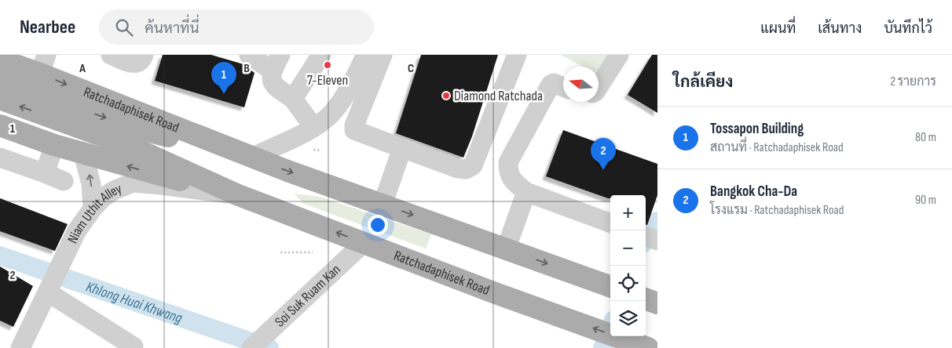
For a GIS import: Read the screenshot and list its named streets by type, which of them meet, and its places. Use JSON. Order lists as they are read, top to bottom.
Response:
{
  "streets": {
    "main road": ["Ratchadaphisek Road"],
    "street": ["Niam Uthit Alley", "Soi Suk Ruam Kan"]
  },
  "crossings": [
    ["Ratchadaphisek Road", "Niam Uthit Alley"],
    ["Ratchadaphisek Road", "Soi Suk Ruam Kan"]
  ],
  "water": ["Khlong Huai Khwang"],
  "places": ["7-Eleven", "Diamond Ratchada"],
  "north": "left",
  "page": {
    "header": "Nearbee",
    "search": "ค้นหาที่นี่",
    "nav": ["แผนที่", "เส้นทาง", "บันทึกไว้"],
    "heading": ["ใกล้เคียง", "2 รายการ"],
    "pins": ["1", "2"],
    "list": [
      {
        "mark": "1",
        "name": "Tossapon Building",
        "note": "สถานที่ · Ratchadaphisek Road",
        "value": "80 m"
      },
      {
        "mark": "2",
        "name": "Bangkok Cha-Da",
        "note": "โรงแรม · Ratchadaphisek Road",
        "value": "90 m"
      }
    ],
    "map_buttons": ["+", "−"]
  },
  "grid": {
    "columns": ["A", "B", "C"],
    "rows": ["1", "2"]
  }
}
